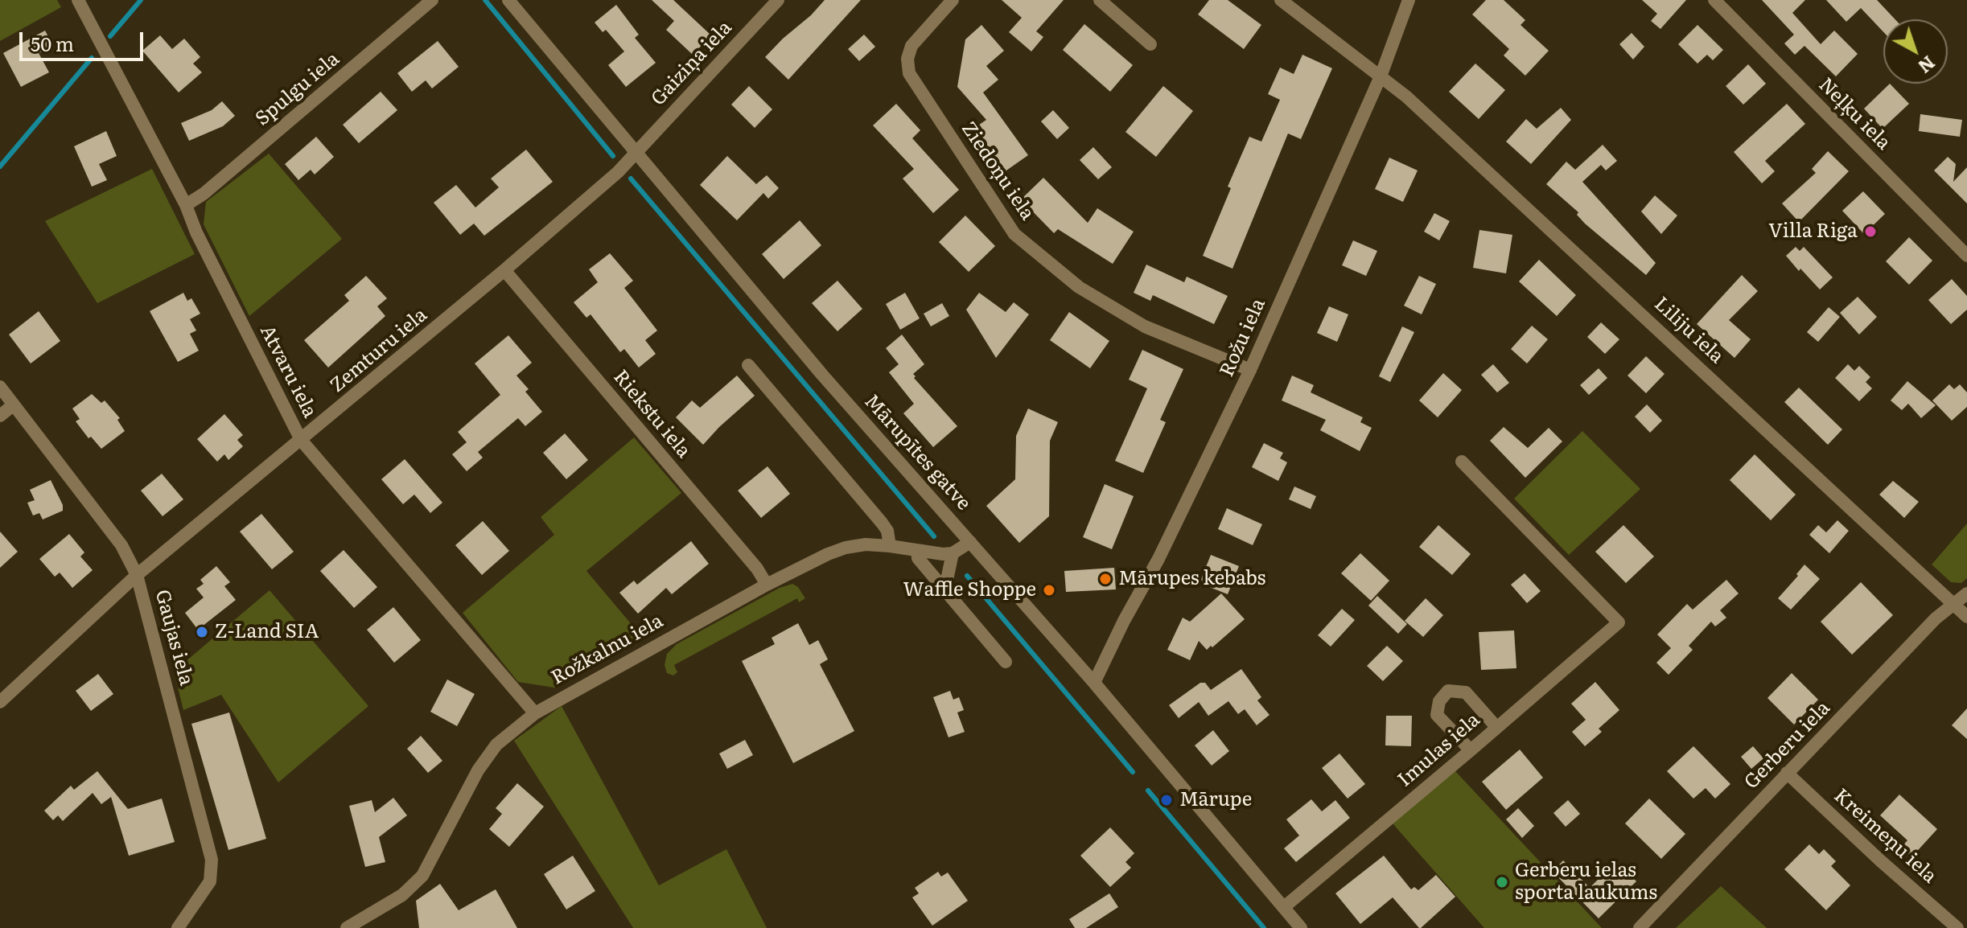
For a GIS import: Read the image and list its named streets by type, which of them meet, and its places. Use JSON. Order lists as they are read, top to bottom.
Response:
{
  "streets": {
    "street": [
      "Gaiziņa iela",
      "Spulgu iela",
      "Neļķu iela",
      "Ziedoņu iela",
      "Liliju iela",
      "Rožu iela",
      "Zemturu iela",
      "Atvaru iela",
      "Riekstu iela",
      "Mārupītes gatve",
      "Gaujas iela",
      "Rožkalnu iela",
      "Gerberu iela",
      "Imulas iela",
      "Kreimeņu iela"
    ]
  },
  "crossings": [
    ["Gaiziņa iela", "Zemturu iela"],
    ["Gaiziņa iela", "Mārupītes gatve"],
    ["Spulgu iela", "Atvaru iela"],
    ["Ziedoņu iela", "Rožu iela"],
    ["Liliju iela", "Rožu iela"],
    ["Liliju iela", "Gerberu iela"],
    ["Rožu iela", "Mārupītes gatve"],
    ["Zemturu iela", "Atvaru iela"],
    ["Zemturu iela", "Riekstu iela"],
    ["Zemturu iela", "Mārupītes gatve"],
    ["Zemturu iela", "Gaujas iela"],
    ["Atvaru iela", "Rožkalnu iela"],
    ["Riekstu iela", "Rožkalnu iela"],
    ["Mārupītes gatve", "Imulas iela"],
    ["Gerberu iela", "Kreimeņu iela"]
  ],
  "places": [
    "Villa Riga",
    "Mārupes kebabs",
    "Waffle Shoppe",
    "Z-Land SIA",
    "Mārupe",
    "Gerberu ielas sporta laukums"
  ],
  "scale_bar": "50 m",
  "north": "bottom right"
}
